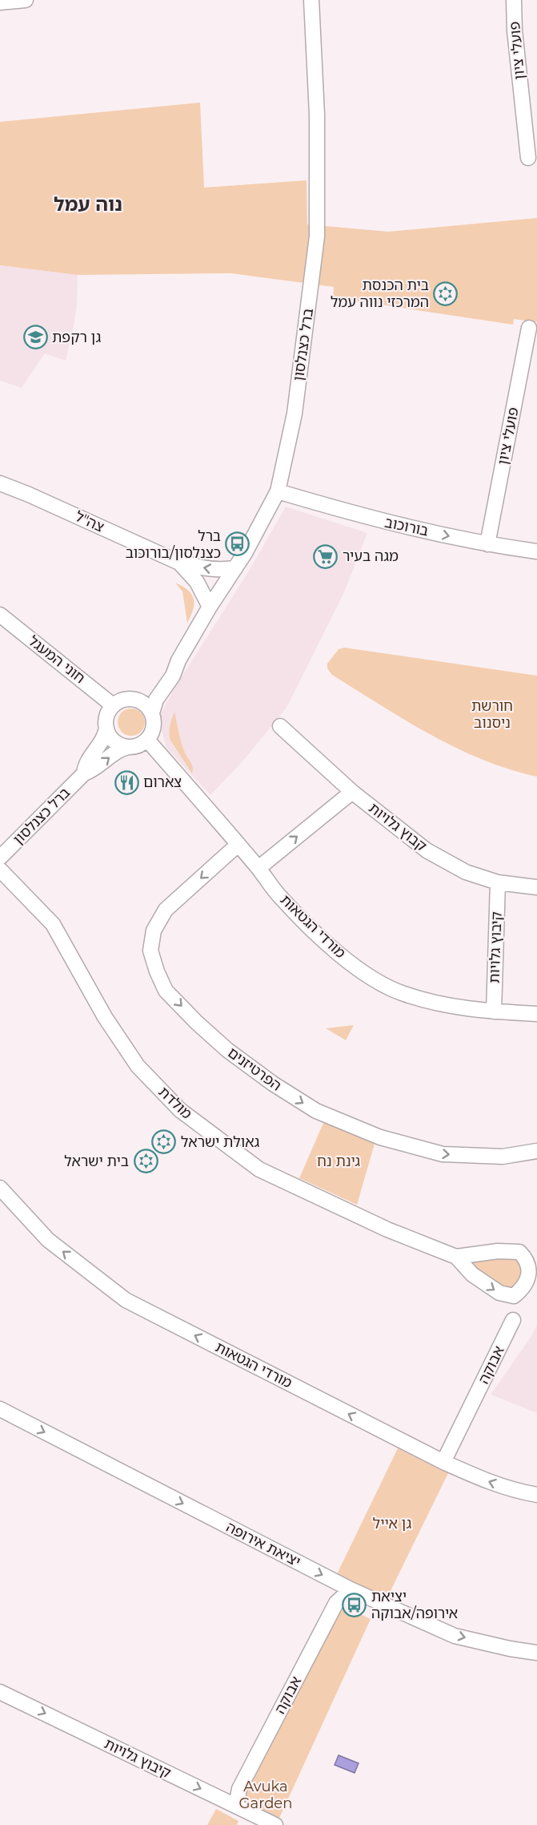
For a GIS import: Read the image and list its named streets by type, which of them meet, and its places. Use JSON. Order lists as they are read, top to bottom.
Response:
{
  "streets": {
    "street": [
      "פועלי ציון",
      "ברל כצנלסון",
      "צה\"ל",
      "בורוכוב",
      "חוני המעגל",
      "קבוץ גלויות",
      "מורדי הגטאות",
      "קיבוץ גלויות",
      "הפרטיזנים",
      "מולדת",
      "אבוקה",
      "יציאת אירופה"
    ]
  },
  "crossings": [
    ["פועלי ציון", "בורוכוב"],
    ["ברל כצנלסון", "צה\"ל"],
    ["ברל כצנלסון", "בורוכוב"],
    ["ברל כצנלסון", "חוני המעגל"],
    ["ברל כצנלסון", "מורדי הגטאות"],
    ["חוני המעגל", "מורדי הגטאות"],
    ["קבוץ גלויות", "קיבוץ גלויות"],
    ["מורדי הגטאות", "קיבוץ גלויות"],
    ["מורדי הגטאות", "הפרטיזנים"],
    ["מורדי הגטאות", "אבוקה"],
    ["קיבוץ גלויות", "אבוקה"],
    ["אבוקה", "יציאת אירופה"]
  ],
  "one_way": [
    "בורוכוב",
    "מורדי הגטאות",
    "קיבוץ גלויות",
    "יציאת אירופה"
  ],
  "districts": ["נוה עמל"],
  "parks": [
    "חורשת ניסנוב",
    "גינת נח",
    "גן אייל",
    "Avuka Garden"
  ],
  "places": {
    "synagogue": ["בית הכנסת המרכזי נווה עמל", "גאולת ישראל", "בית ישראל"],
    "school or university": ["גן רקפת"],
    "bus stop": ["ברל כצנלסון/בורוכוב", "יציאת אירופה/אבוקה"],
    "supermarket": ["מגה בעיר"],
    "restaurant": ["צארום"]
  }
}
